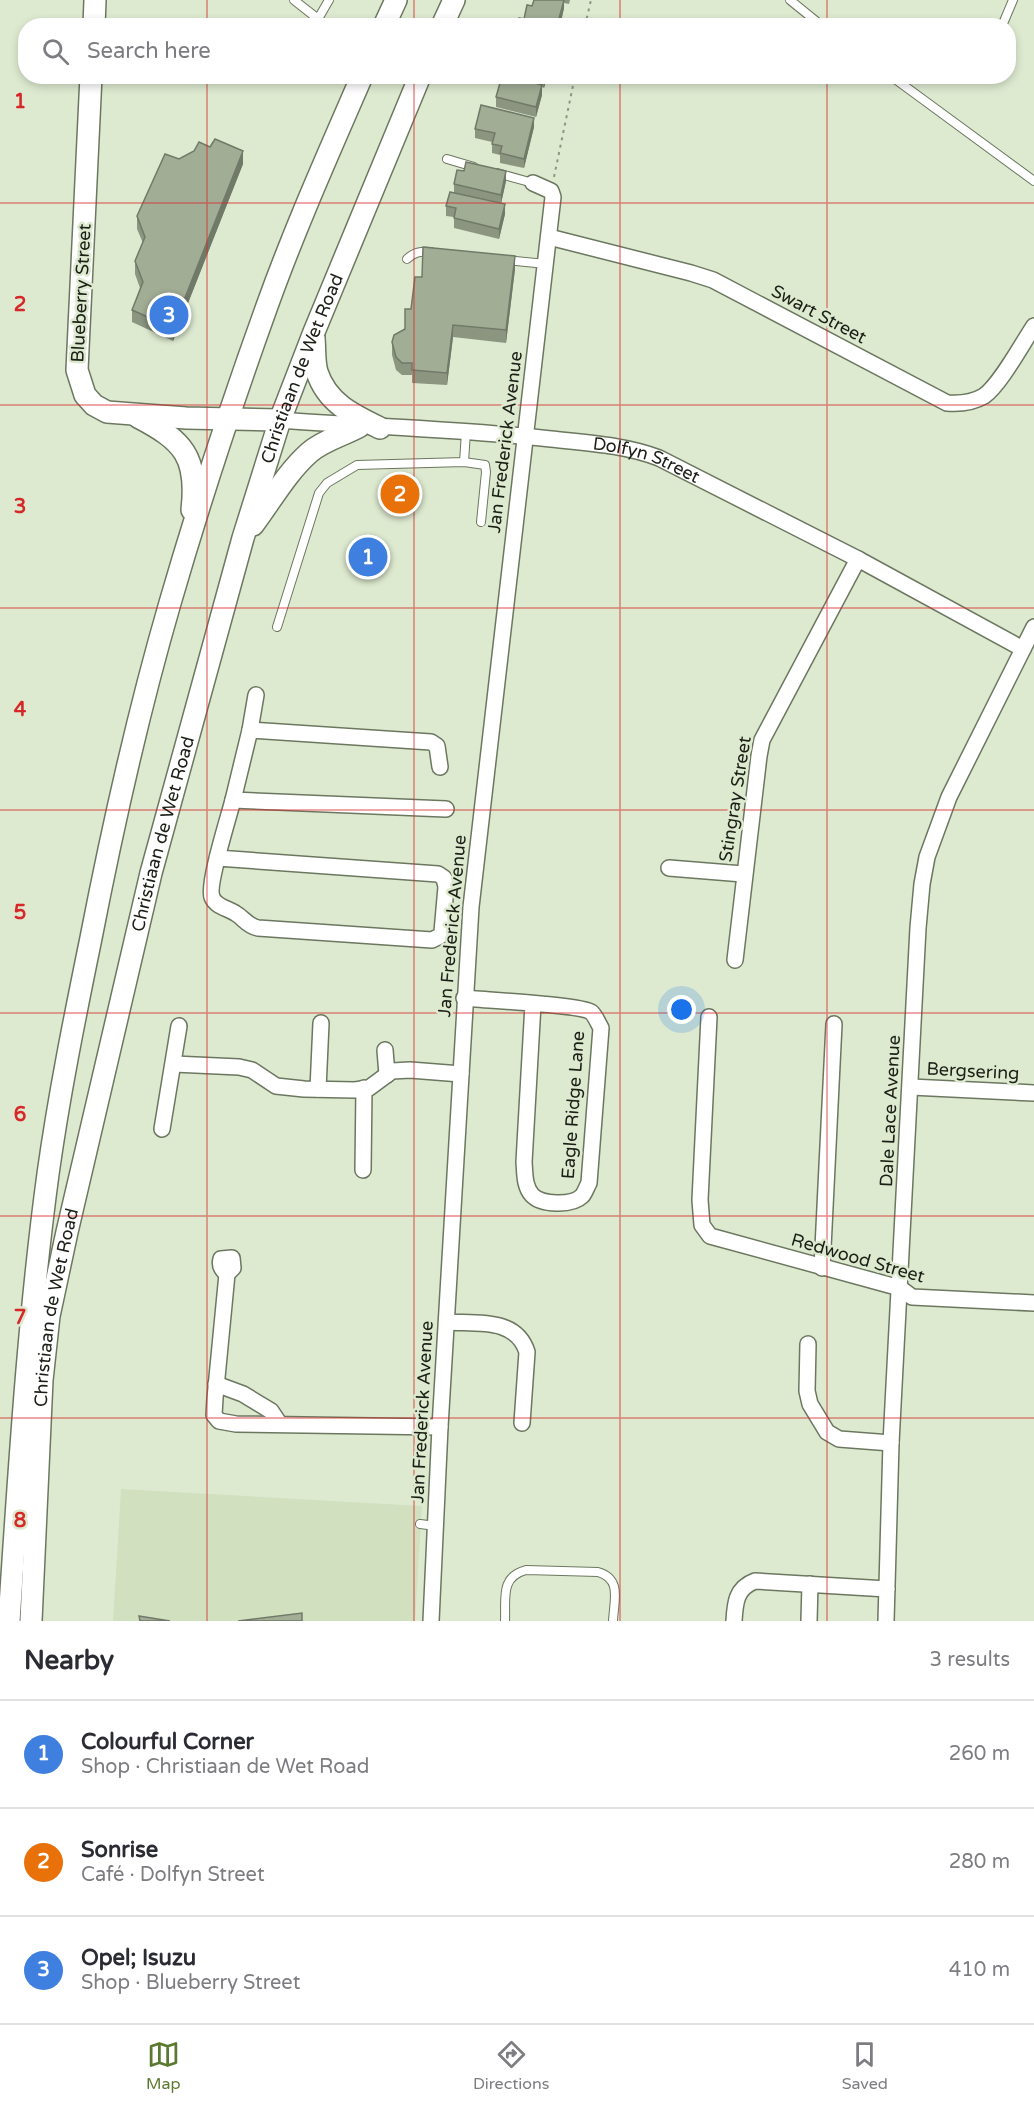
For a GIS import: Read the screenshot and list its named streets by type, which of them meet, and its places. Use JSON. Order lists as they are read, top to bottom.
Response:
{
  "streets": {
    "main road": ["Blueberry Street", "Christiaan de Wet Road", "Dolfyn Street"],
    "street": [
      "Swart Street",
      "Jan Frederick Avenue",
      "Stingray Street",
      "Bergsering",
      "Eagle Ridge Lane",
      "Dale Lace Avenue",
      "Redwood Street"
    ]
  },
  "crossings": [
    ["Blueberry Street", "Christiaan de Wet Road"],
    ["Blueberry Street", "Dolfyn Street"],
    ["Swart Street", "Jan Frederick Avenue"],
    ["Christiaan de Wet Road", "Dolfyn Street"],
    ["Jan Frederick Avenue", "Dolfyn Street"],
    ["Jan Frederick Avenue", "Eagle Ridge Lane"],
    ["Dolfyn Street", "Stingray Street"],
    ["Dolfyn Street", "Dale Lace Avenue"],
    ["Bergsering", "Dale Lace Avenue"],
    ["Dale Lace Avenue", "Redwood Street"]
  ],
  "page": {
    "search": "Search here",
    "pins": ["3", "2", "1"],
    "heading": ["Nearby", "3 results"],
    "list": [
      {
        "mark": "1",
        "name": "Colourful Corner",
        "note": "Shop · Christiaan de Wet Road",
        "value": "260 m"
      },
      {
        "mark": "2",
        "name": "Sonrise",
        "note": "Café · Dolfyn Street",
        "value": "280 m"
      },
      {
        "mark": "3",
        "name": "Opel; Isuzu",
        "note": "Shop · Blueberry Street",
        "value": "410 m"
      }
    ],
    "nav": ["Map", "Directions", "Saved"]
  },
  "grid": {
    "rows": [
      "1",
      "2",
      "3",
      "4",
      "5",
      "6",
      "7",
      "8"
    ]
  }
}
